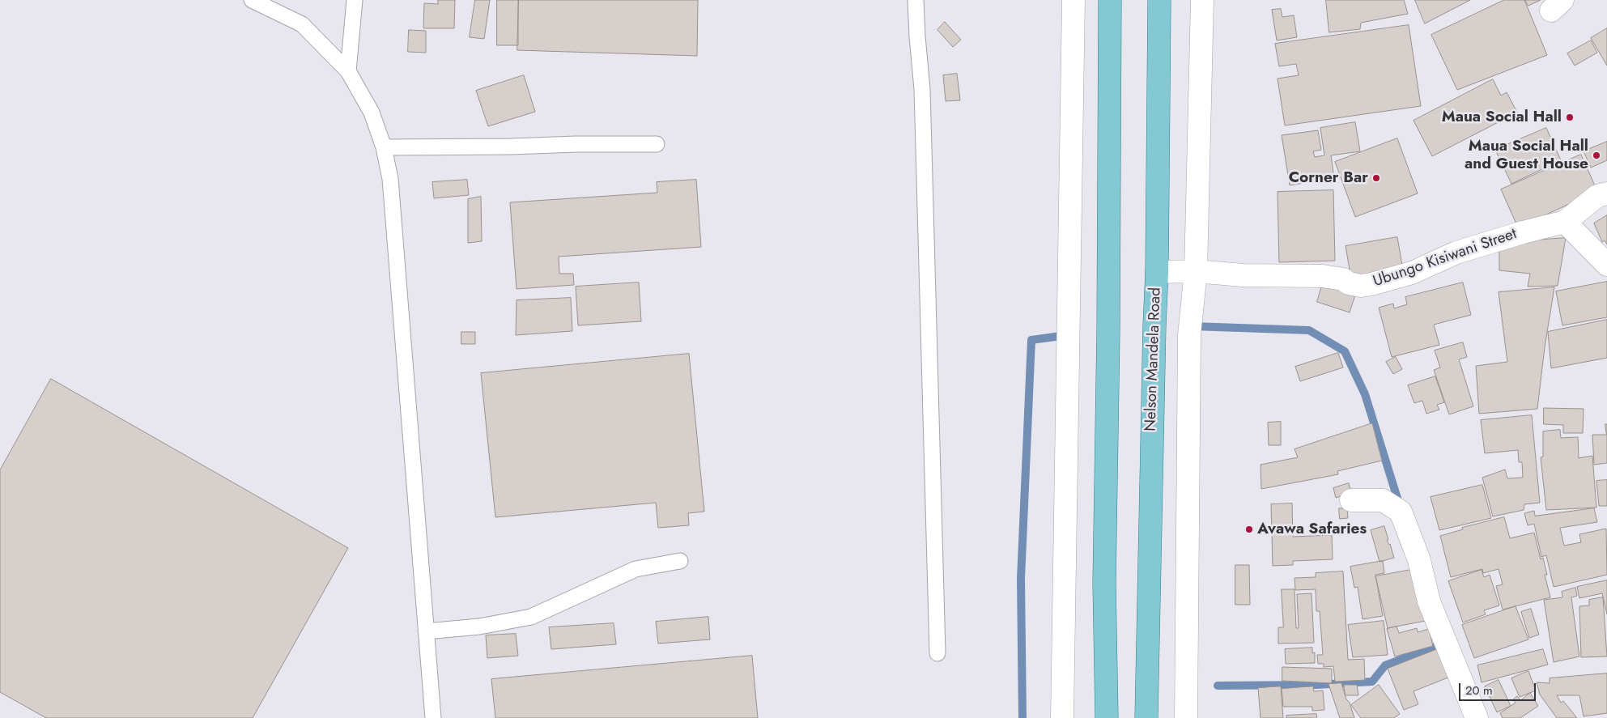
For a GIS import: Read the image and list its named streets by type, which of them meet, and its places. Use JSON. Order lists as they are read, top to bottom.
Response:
{
  "streets": {
    "main road": ["Nelson Mandela Road"],
    "street": ["Ubungo Kisiwani Street"]
  },
  "crossings": [
    ["Ubungo Kisiwani Street", "Nelson Mandela Road"]
  ],
  "places": [
    "Maua Social Hall",
    "Maua Social Hall and Guest House",
    "Corner Bar",
    "Avawa Safaries"
  ],
  "scale_bar": "20 m"
}
